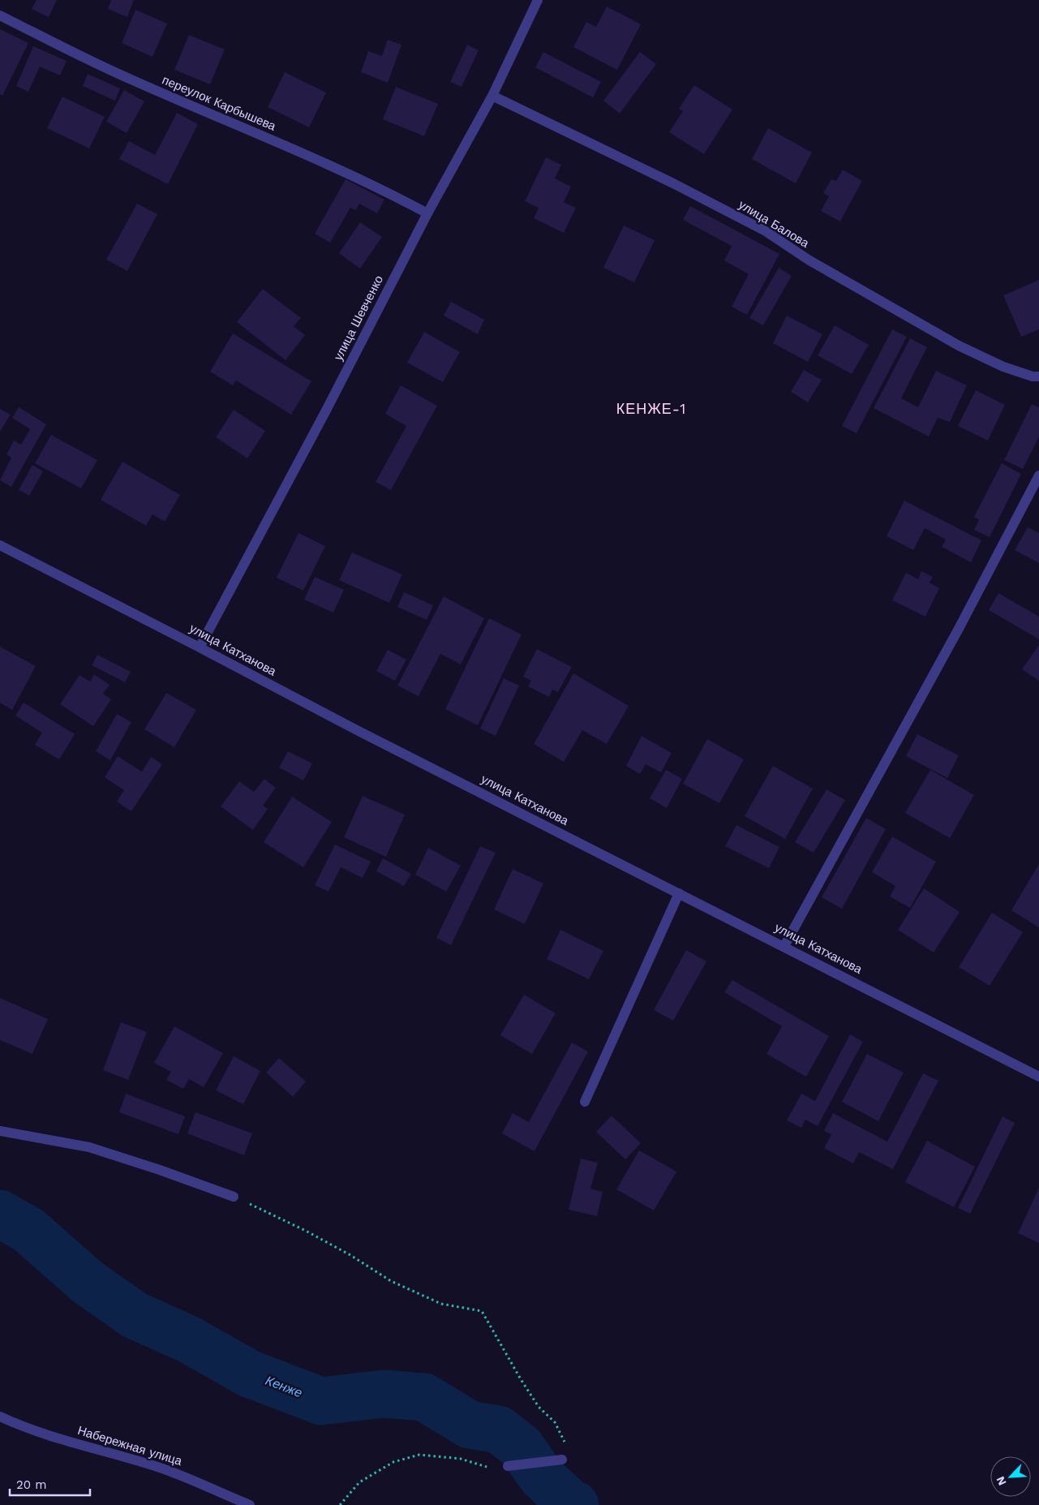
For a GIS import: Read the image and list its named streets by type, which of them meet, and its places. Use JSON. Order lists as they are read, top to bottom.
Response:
{
  "streets": {
    "street": [
      "переулок Карбышева",
      "улица Балова",
      "улица Шевченко",
      "улица Катханова",
      "Набережная улица"
    ]
  },
  "crossings": [
    ["переулок Карбышева", "улица Шевченко"],
    ["улица Балова", "улица Шевченко"],
    ["улица Шевченко", "улица Катханова"]
  ],
  "districts": ["КЕНЖЕ-1"],
  "water": ["Кенже"],
  "scale_bar": "20 m",
  "north": "bottom left"
}
